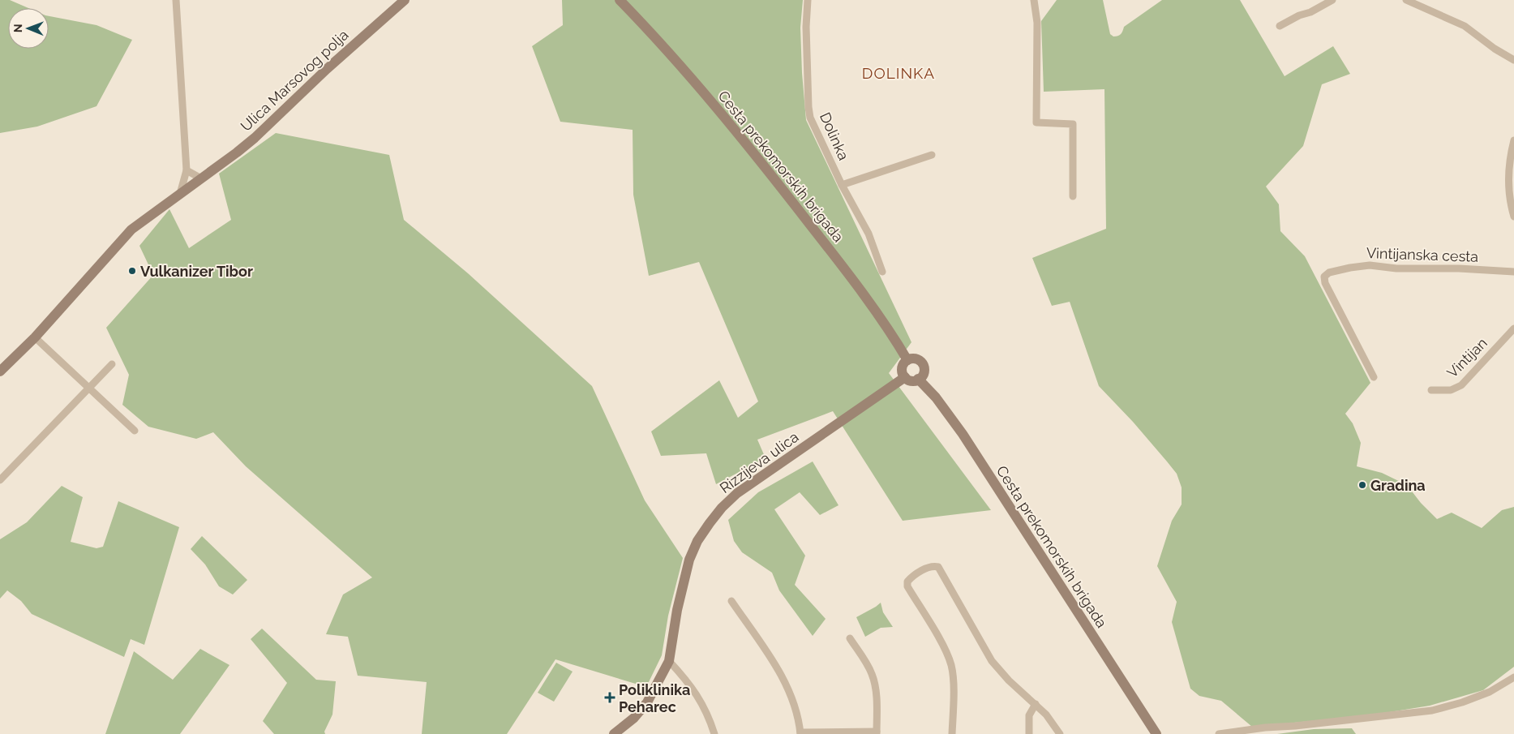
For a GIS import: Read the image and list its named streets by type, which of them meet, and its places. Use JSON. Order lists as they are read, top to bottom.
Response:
{
  "streets": {
    "main road": ["Ulica Marsovog polja", "Cesta prekomorskih brigada", "Rizzijeva ulica"],
    "street": ["Dolinka", "Vintijanska cesta", "Vintijan"]
  },
  "crossings": [
    ["Cesta prekomorskih brigada", "Rizzijeva ulica"]
  ],
  "districts": ["DOLINKA"],
  "places": {
    "other": ["Vulkanizer Tibor", "Gradina"],
    "health": ["Poliklinika Peharec"]
  },
  "north": "left"
}
